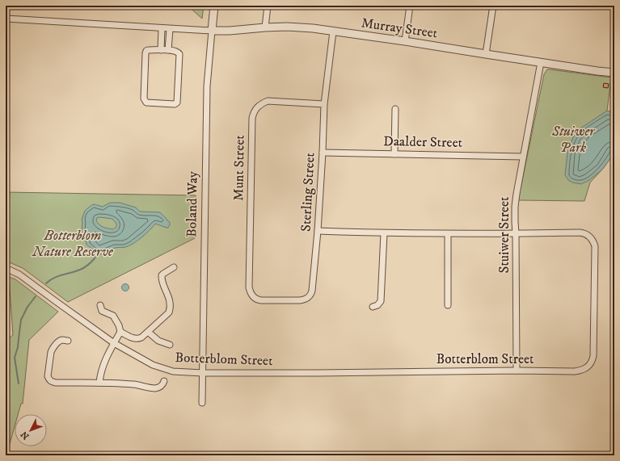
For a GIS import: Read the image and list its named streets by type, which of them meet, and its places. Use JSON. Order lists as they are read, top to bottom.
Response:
{
  "streets": {
    "street": [
      "Murray Street",
      "Daalder Street",
      "Munt Street",
      "Sterling Street",
      "Boland Way",
      "Stuiwer Street",
      "Botterblom Street"
    ]
  },
  "crossings": [
    ["Murray Street", "Sterling Street"],
    ["Murray Street", "Boland Way"],
    ["Murray Street", "Stuiwer Street"],
    ["Daalder Street", "Sterling Street"],
    ["Daalder Street", "Stuiwer Street"],
    ["Munt Street", "Sterling Street"],
    ["Sterling Street", "Botterblom Street"],
    ["Boland Way", "Botterblom Street"],
    ["Stuiwer Street", "Botterblom Street"]
  ],
  "parks": ["Stuiwer Park", "Botterblom Nature Reserve"],
  "north": "bottom left"
}
